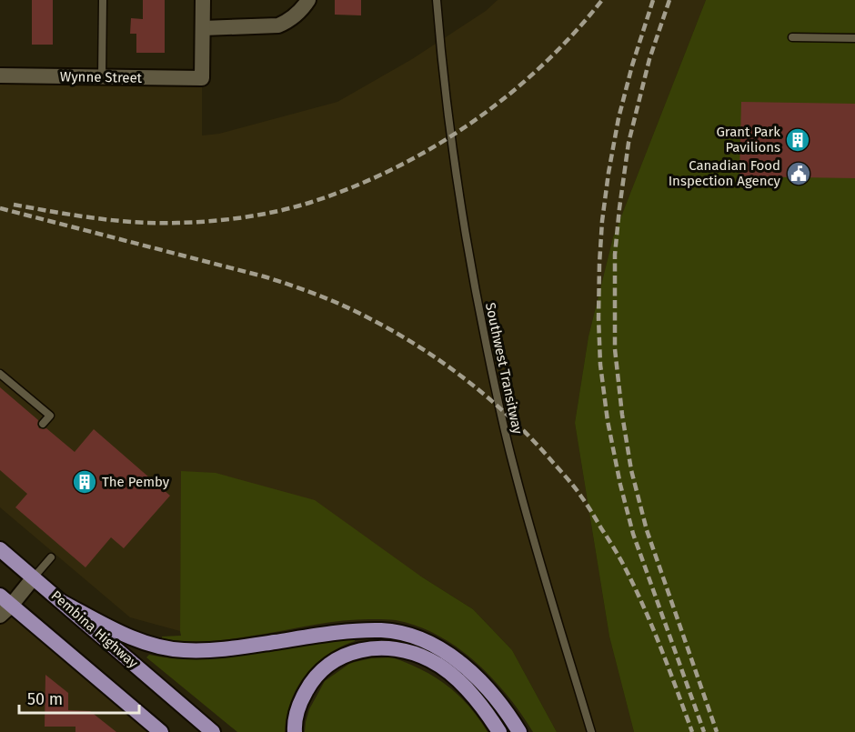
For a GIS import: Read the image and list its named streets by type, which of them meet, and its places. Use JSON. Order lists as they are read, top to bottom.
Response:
{
  "streets": {
    "main road": ["Pembina Highway"],
    "street": ["Wynne Street"],
    "lane": ["Southwest Transitway"]
  },
  "places": {
    "building": ["Grant Park Pavilions", "The Pemby"],
    "public building": ["Canadian Food Inspection Agency"]
  },
  "scale_bar": "50 m"
}
